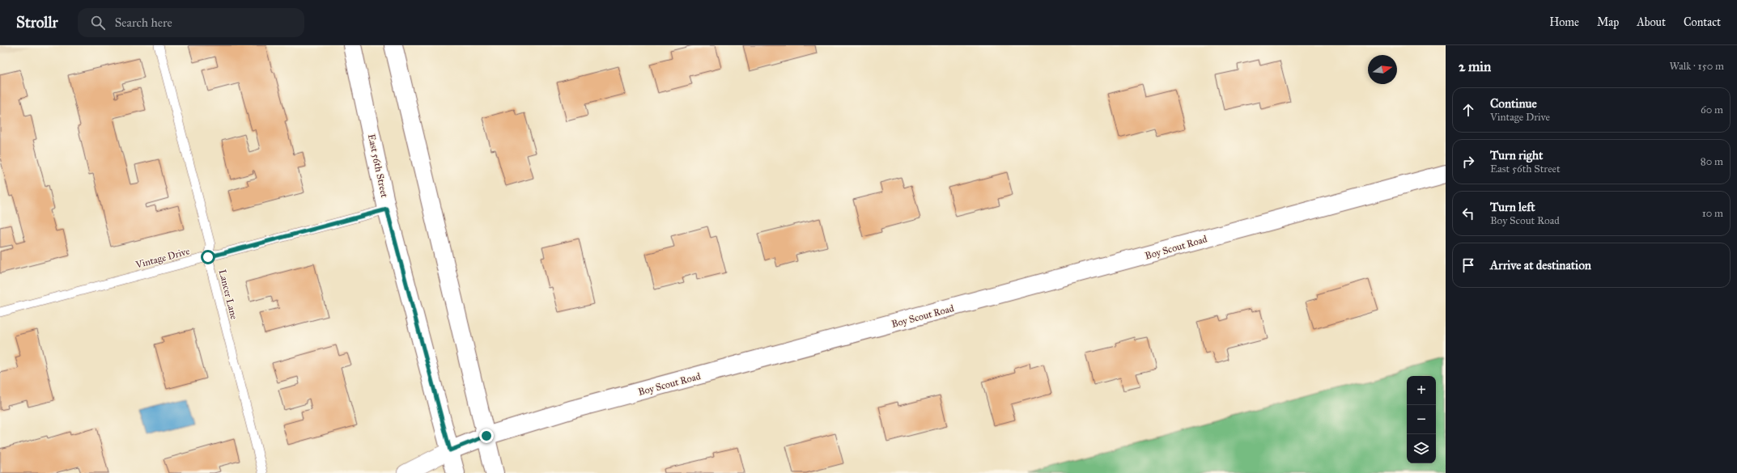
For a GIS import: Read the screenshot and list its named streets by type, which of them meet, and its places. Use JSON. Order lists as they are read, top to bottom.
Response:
{
  "streets": {
    "street": ["East 56th Street", "Boy Scout Road"],
    "lane": ["Vintage Drive", "Lancer Lane"]
  },
  "crossings": [
    ["East 56th Street", "Boy Scout Road"],
    ["East 56th Street", "Vintage Drive"],
    ["Vintage Drive", "Lancer Lane"]
  ],
  "north": "right",
  "page": {
    "header": "Strollr",
    "search": "Search here",
    "nav": [
      "Home",
      "Map",
      "About",
      "Contact"
    ],
    "heading": ["2 min", "Walk · 150 m"],
    "list": [
      ["Continue", "Vintage Drive", "60 m"],
      ["Turn right", "East 56th Street", "80 m"],
      ["Turn left", "Boy Scout Road", "10 m"],
      "Arrive at destination"
    ],
    "map_buttons": ["+", "−"]
  }
}
